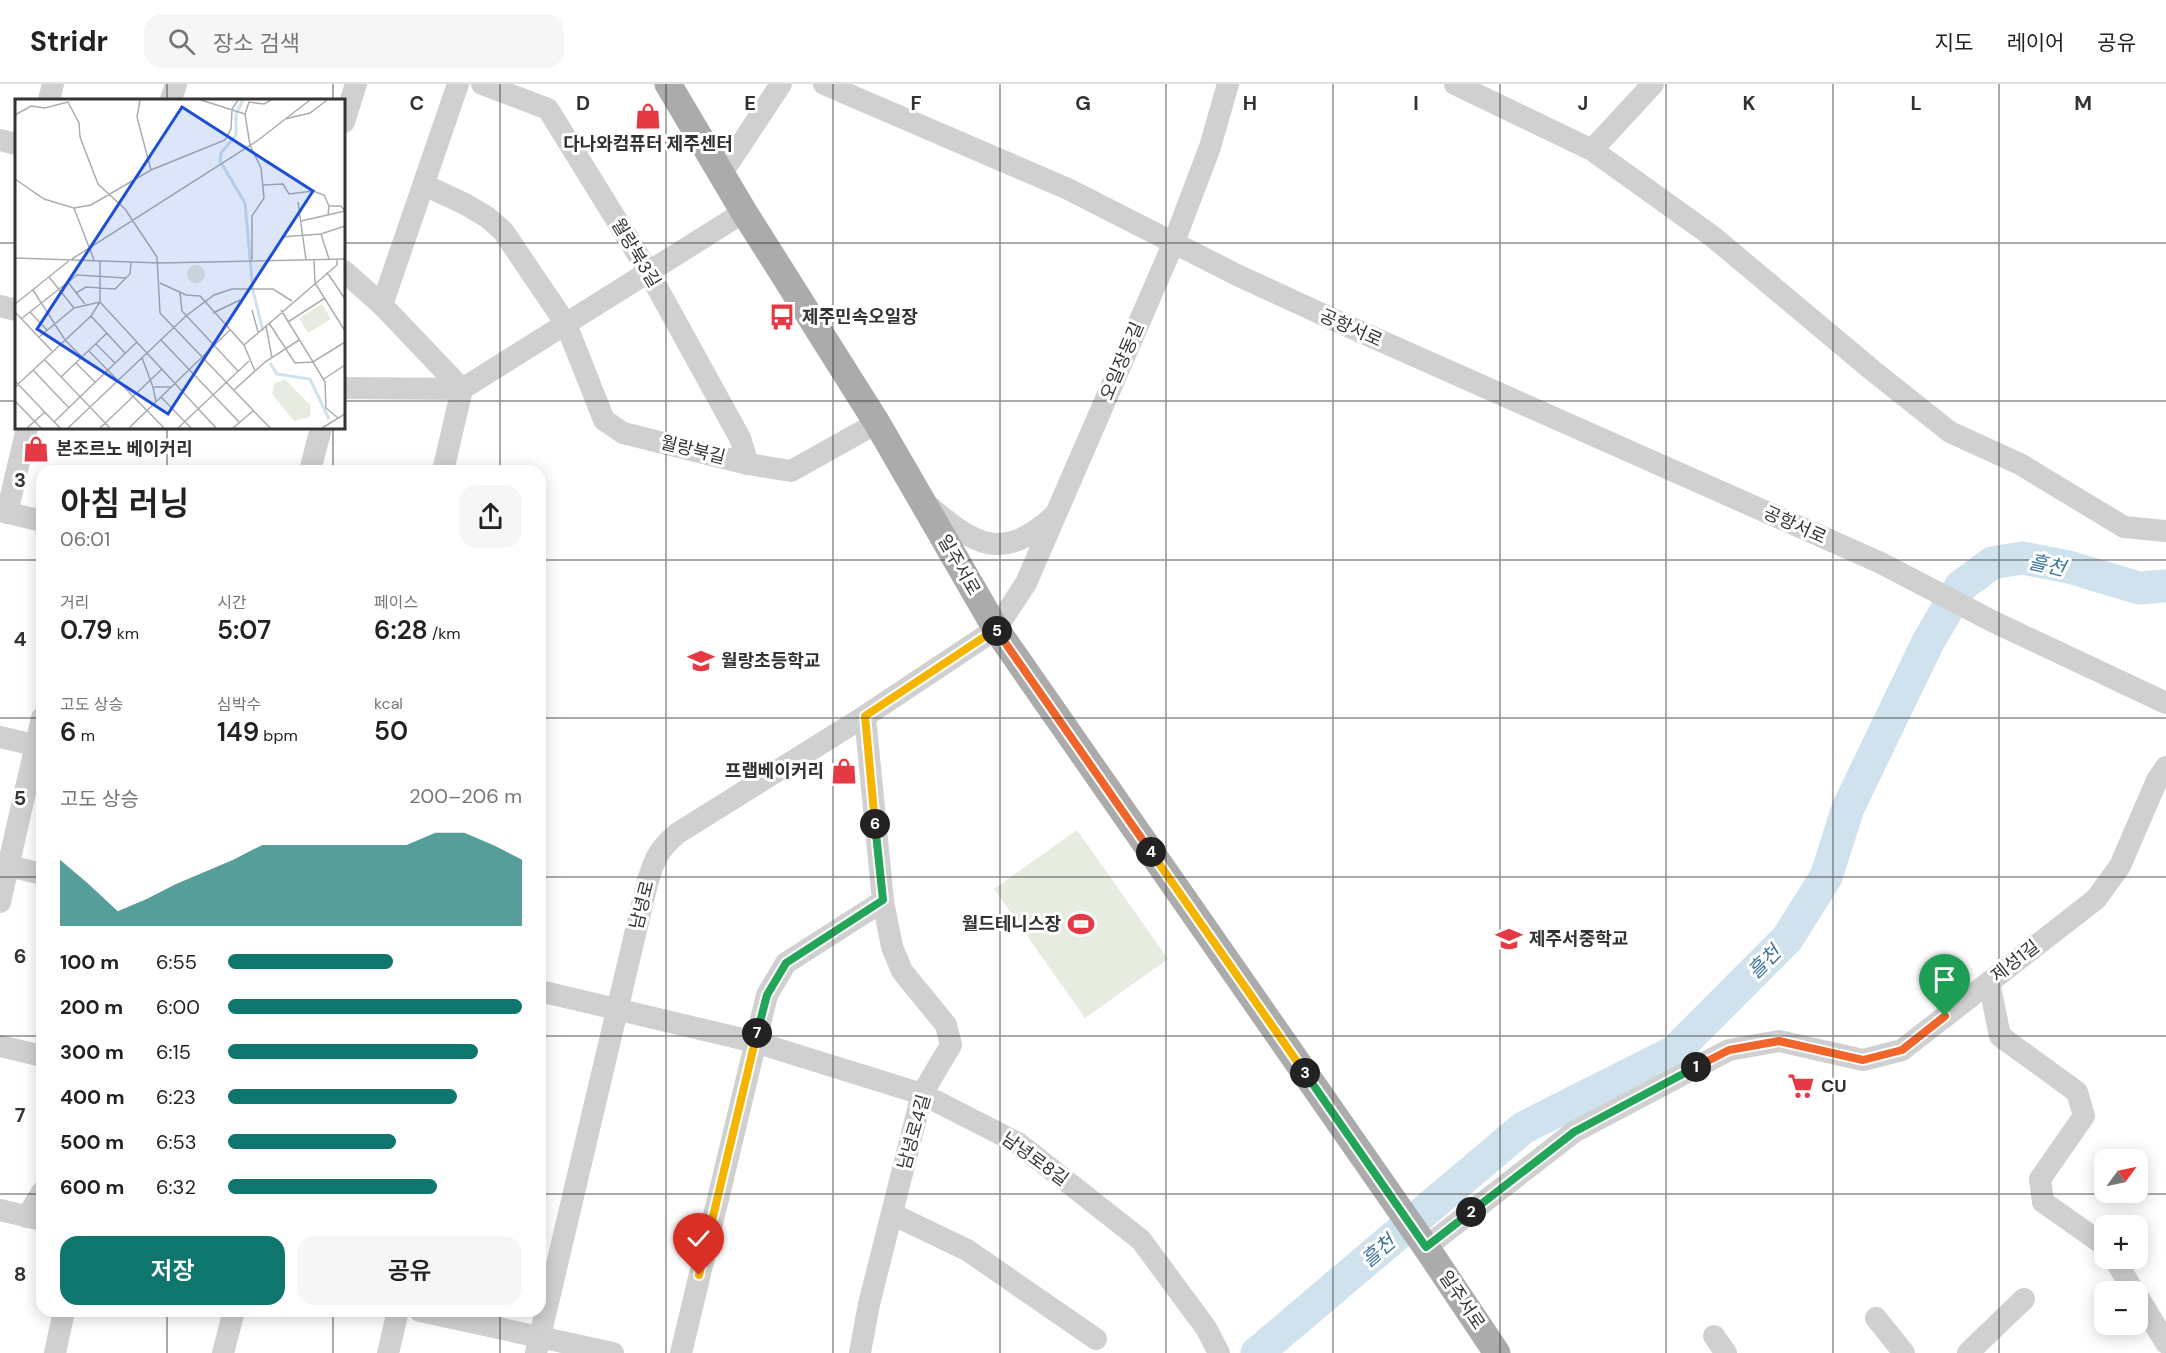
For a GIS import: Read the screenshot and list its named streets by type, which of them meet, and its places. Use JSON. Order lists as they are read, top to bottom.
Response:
{
  "streets": {
    "main road": ["일주서로"],
    "street": [
      "월랑북3길",
      "공항서로",
      "오일장동길",
      "월랑북길",
      "남녕로",
      "제성1길",
      "남녕로4길",
      "남녕로8길"
    ]
  },
  "crossings": [
    ["월랑북3길", "월랑북길"],
    ["공항서로", "오일장동길"],
    ["오일장동길", "일주서로"],
    ["오일장동길", "남녕로"],
    ["월랑북길", "일주서로"],
    ["일주서로", "남녕로"],
    ["일주서로", "제성1길"],
    ["남녕로", "남녕로4길"],
    ["남녕로", "남녕로8길"],
    ["남녕로4길", "남녕로8길"]
  ],
  "water": ["흘천"],
  "places": {
    "shop": ["다나와컴퓨터 제주센터", "본조르노 베이커리", "프랩베이커리"],
    "bus stop": ["제주민속오일장"],
    "school or university": ["월랑초등학교", "제주서중학교"],
    "sports": ["월드테니스장"],
    "supermarket": ["CU"]
  },
  "north": "top right",
  "page": {
    "header": "Stridr",
    "search": "장소 검색",
    "nav": ["지도", "레이어", "공유"],
    "heading": ["아침 러닝", "06:01"],
    "stats": [
      ["거리", "0.79 km"],
      ["시간", "5:07"],
      ["페이스", "6:28 /km"],
      ["고도 상승", "6 m"],
      ["심박수", "149 bpm"],
      ["kcal", "50"]
    ],
    "pins": [
      "5",
      "6",
      "4",
      "7",
      "1",
      "3",
      "2"
    ],
    "chart": ["고도 상승", "200–206 m"],
    "list": [
      {
        "name": "100 m",
        "note": "6:55"
      },
      {
        "name": "200 m",
        "note": "6:00"
      },
      {
        "name": "300 m",
        "note": "6:15"
      },
      {
        "name": "400 m",
        "note": "6:23"
      },
      {
        "name": "500 m",
        "note": "6:53"
      },
      {
        "name": "600 m",
        "note": "6:32"
      }
    ],
    "map_buttons": ["+", "−"],
    "buttons": ["저장", "공유"]
  },
  "grid": {
    "columns": [
      "C",
      "D",
      "E",
      "F",
      "G",
      "H",
      "I",
      "J",
      "K",
      "L",
      "M"
    ],
    "rows": [
      "3",
      "4",
      "5",
      "6",
      "7",
      "8"
    ]
  }
}
